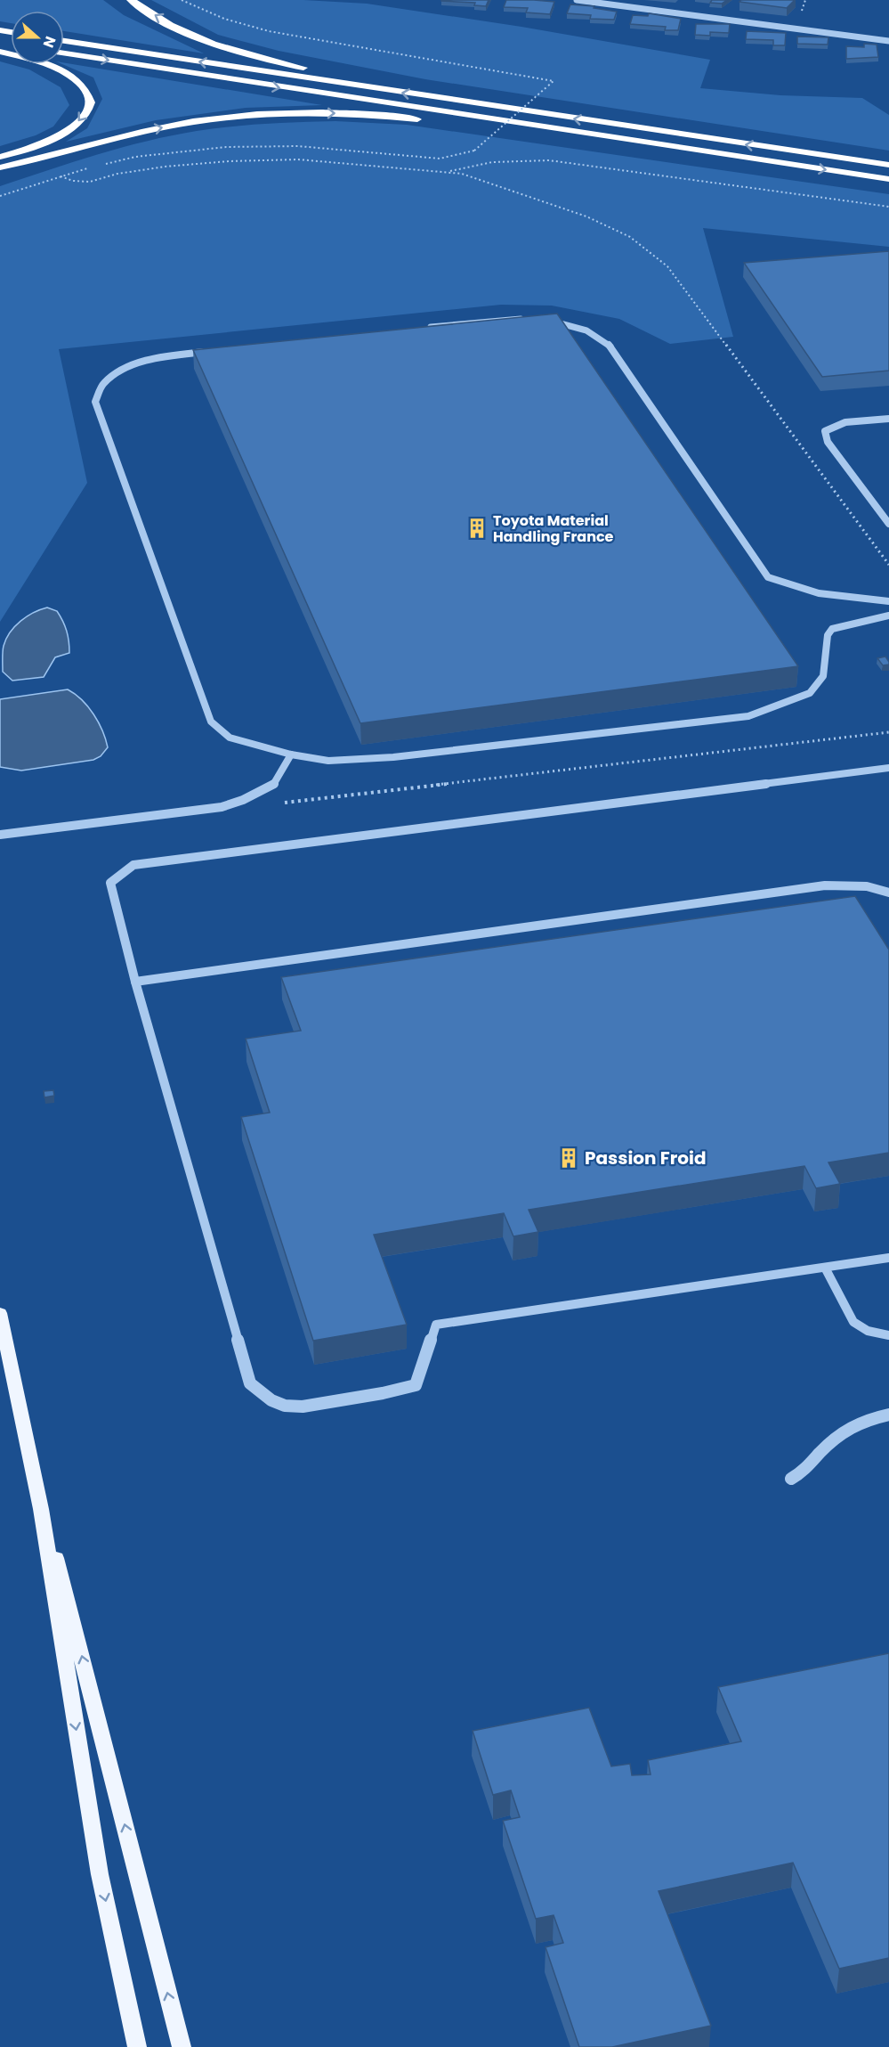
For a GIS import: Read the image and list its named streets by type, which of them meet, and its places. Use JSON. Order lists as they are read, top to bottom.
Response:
{
  "places": {
    "building": ["Toyota Material Handling France", "Passion Froid"]
  },
  "north": "right"
}
